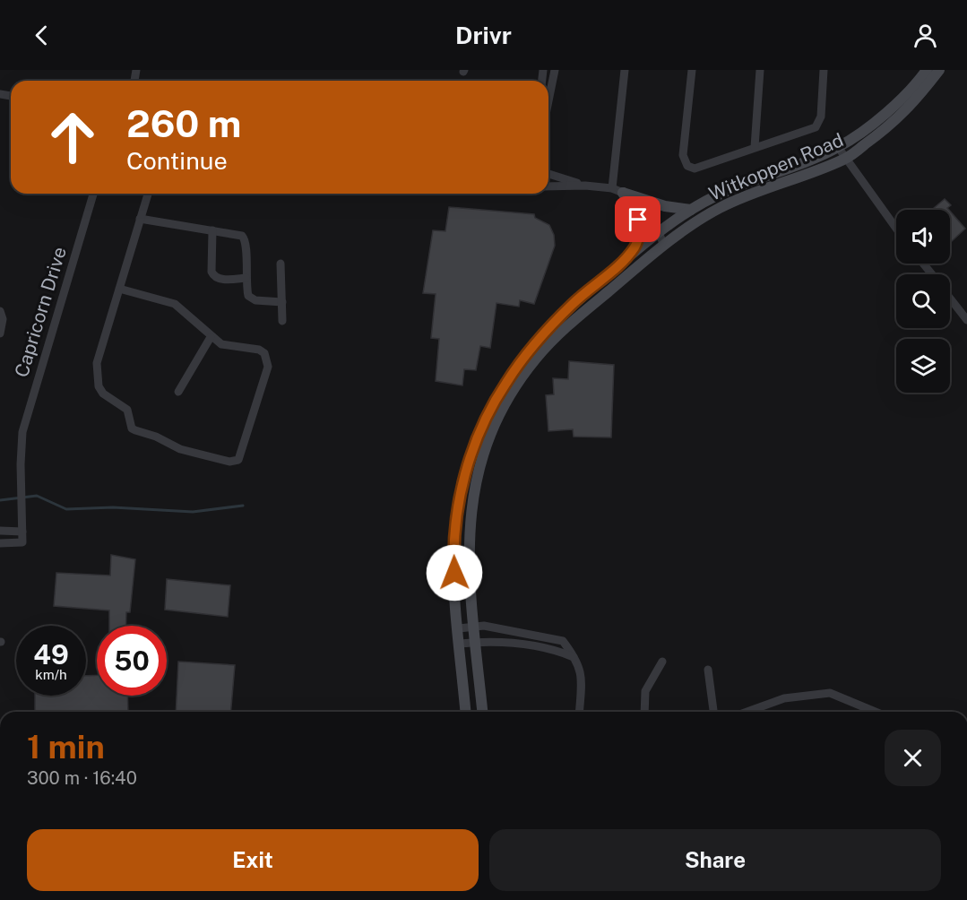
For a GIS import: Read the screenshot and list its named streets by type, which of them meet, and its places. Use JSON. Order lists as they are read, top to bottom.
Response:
{
  "streets": {
    "main road": ["Witkoppen Road"],
    "street": ["Capricorn Drive"]
  },
  "page": {
    "header": "Drivr",
    "turn": ["260 m", "Continue"],
    "speed": "49 km/h",
    "limit": "50",
    "heading": ["1 min", "300 m · 16:40"],
    "buttons": ["Exit", "Share"]
  }
}
